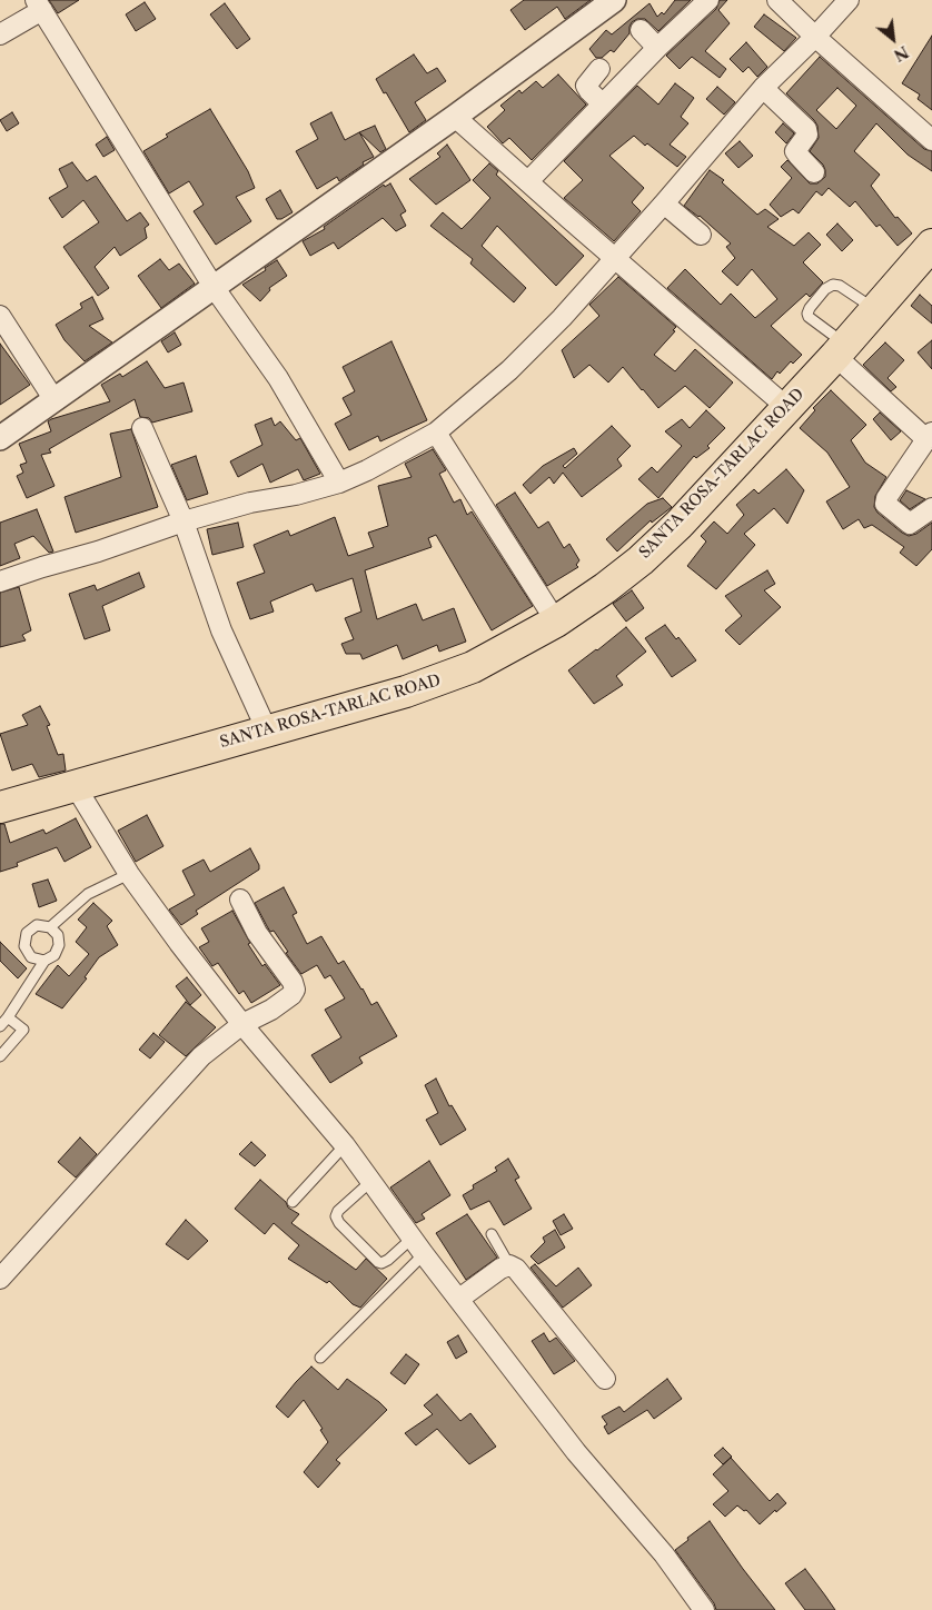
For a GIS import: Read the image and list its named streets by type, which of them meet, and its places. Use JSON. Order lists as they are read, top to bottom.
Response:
{
  "streets": {
    "highway": ["SANTA ROSA-TARLAC ROAD"]
  },
  "north": "bottom right"
}
